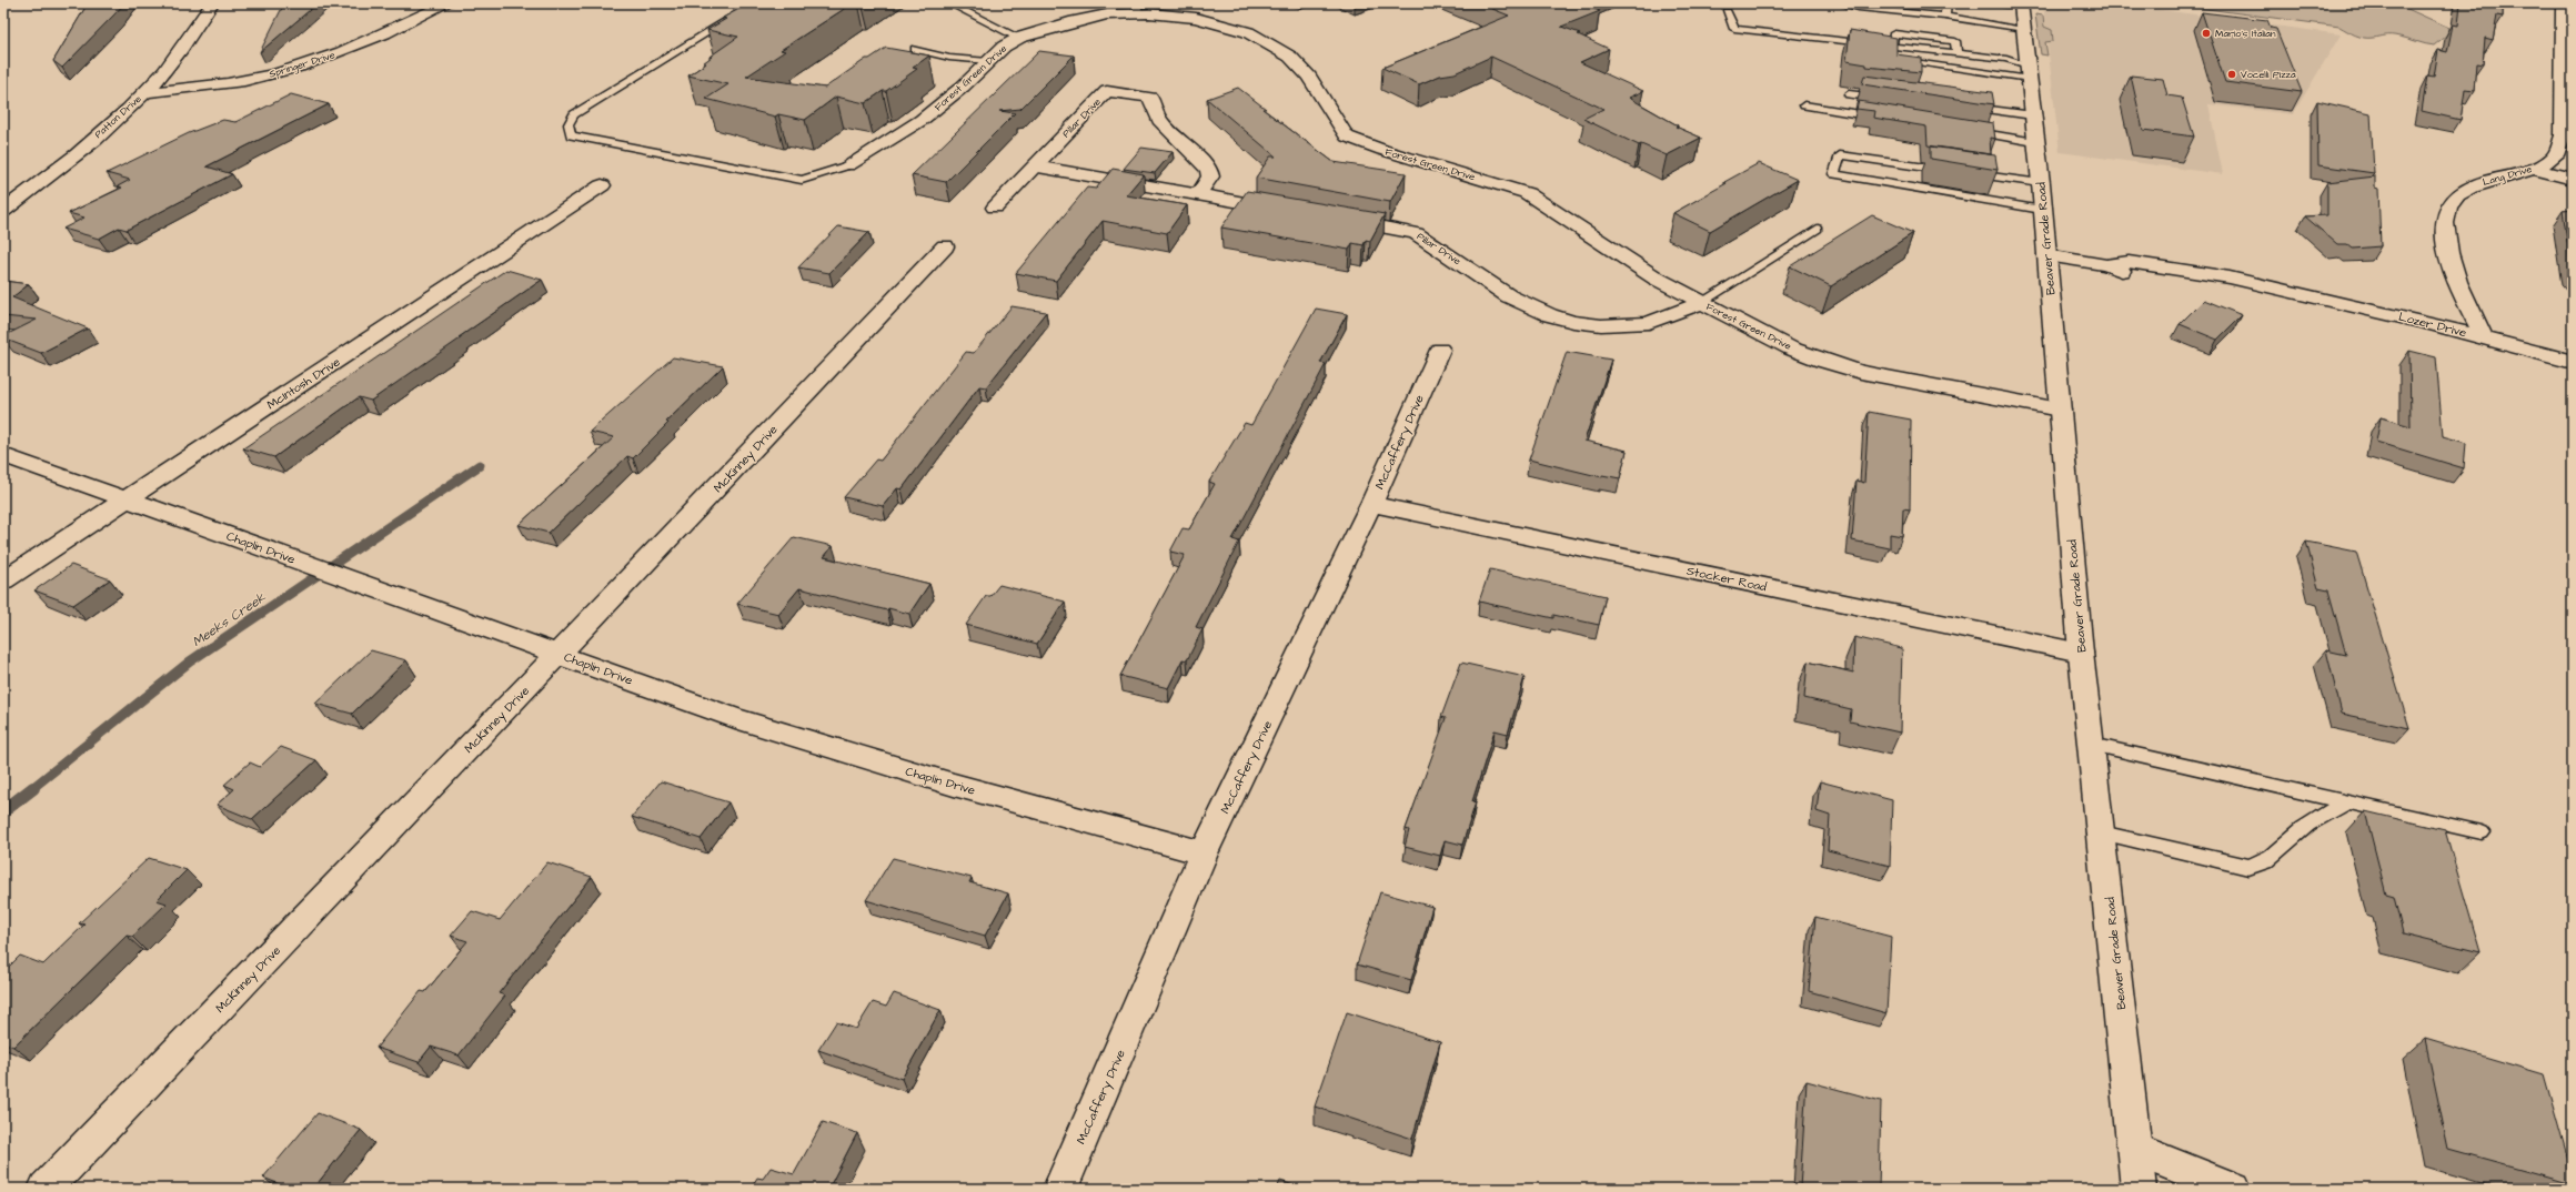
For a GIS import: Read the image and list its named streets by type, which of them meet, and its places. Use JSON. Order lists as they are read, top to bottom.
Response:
{
  "streets": {
    "street": [
      "Springer Drive",
      "Forest Green Drive",
      "Patton Drive",
      "Pillar Drive",
      "Lang Drive",
      "Beaver Grade Road",
      "Lozer Drive",
      "McIntosh Drive",
      "McCaffery Drive",
      "McKinney Drive",
      "Chaplin Drive",
      "Stocker Road"
    ]
  },
  "crossings": [
    ["Springer Drive", "Patton Drive"],
    ["Forest Green Drive", "Pillar Drive"],
    ["Forest Green Drive", "Beaver Grade Road"],
    ["Lang Drive", "Lozer Drive"],
    ["Beaver Grade Road", "Lozer Drive"],
    ["Beaver Grade Road", "Stocker Road"],
    ["McIntosh Drive", "Chaplin Drive"],
    ["McCaffery Drive", "Chaplin Drive"],
    ["McCaffery Drive", "Stocker Road"],
    ["McKinney Drive", "Chaplin Drive"]
  ],
  "water": ["Meeks Creek"],
  "places": ["Mario's Italian", "Vocelli Pizza"]
}
